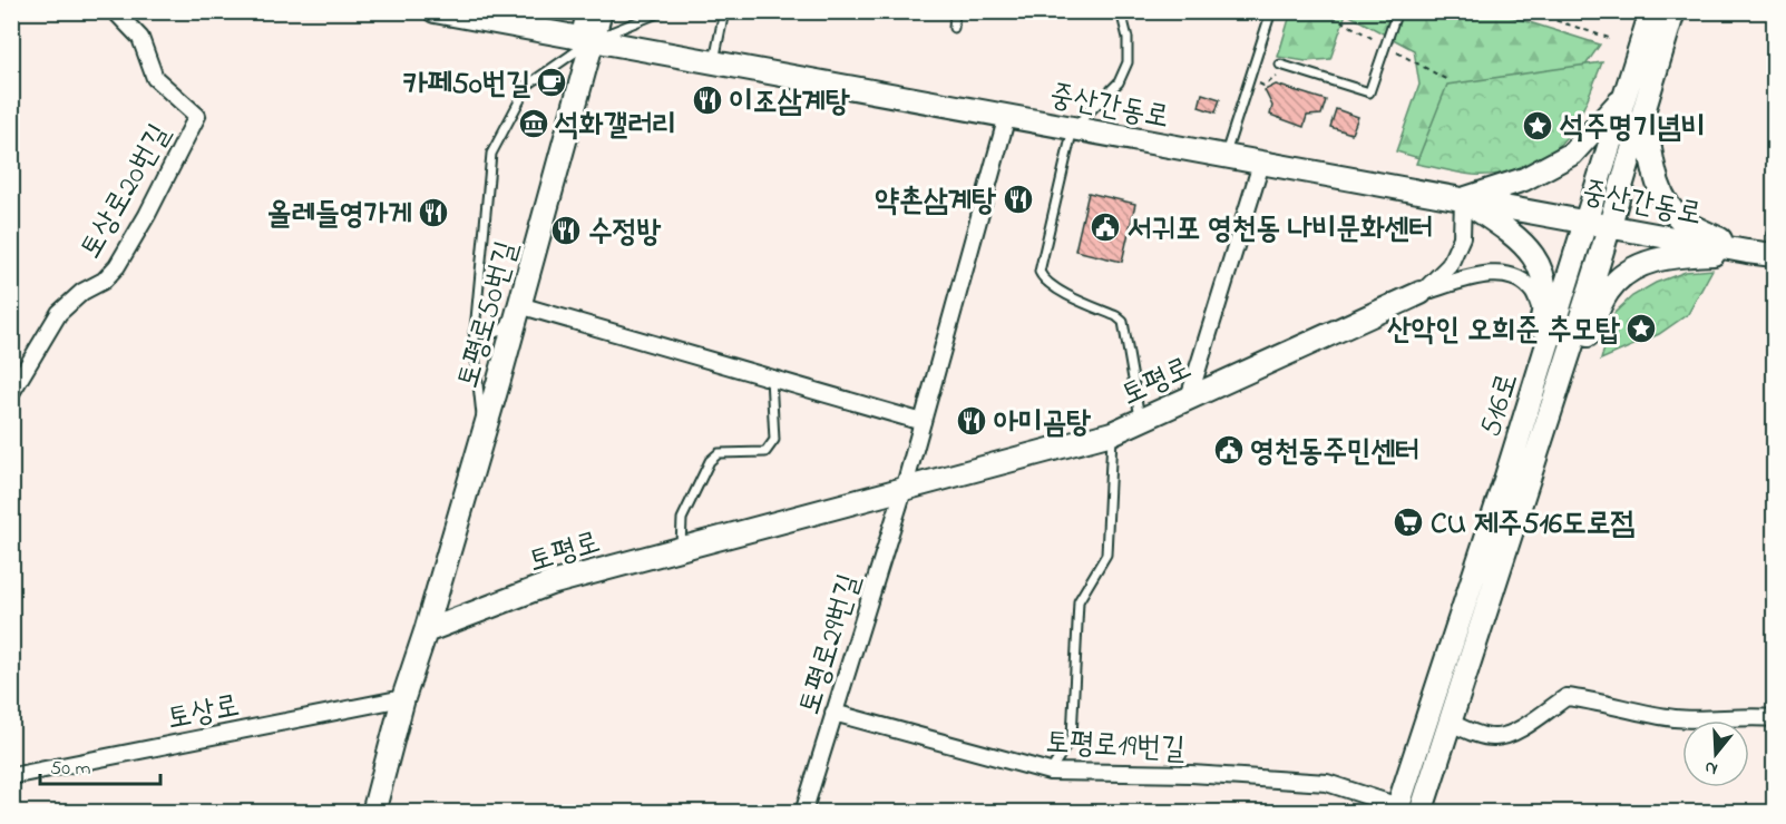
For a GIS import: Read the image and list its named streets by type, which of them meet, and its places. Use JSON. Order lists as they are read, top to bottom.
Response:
{
  "streets": {
    "main road": [
      "중산간동로",
      "토평로50번길",
      "토평로",
      "516로"
    ],
    "street": [
      "토상로20번길",
      "토평로29번길",
      "토상로",
      "토평로19번길"
    ]
  },
  "crossings": [
    ["중산간동로", "토평로50번길"],
    ["중산간동로", "516로"],
    ["토평로50번길", "토평로"],
    ["토평로", "토평로29번길"],
    ["516로", "토평로19번길"],
    ["토평로29번길", "토평로19번길"]
  ],
  "places": {
    "cafe": ["카페50번길"],
    "restaurant": [
      "이조삼계탕",
      "약촌삼계탕",
      "올레들영가게",
      "수정방",
      "아미곰탕"
    ],
    "museum": ["석화갤러리"],
    "place": ["석주명기념비", "산악인 오희준 추모탑"],
    "public building": ["서귀포 영천동 나비문화센터", "영천동주민센터"],
    "supermarket": ["CU 제주516도로점"]
  },
  "scale_bar": "50 m",
  "north": "bottom"
}
